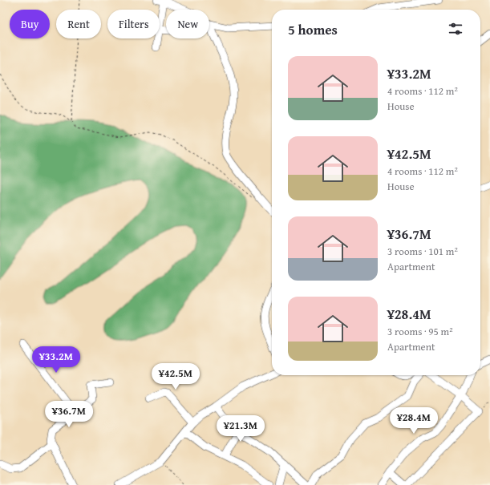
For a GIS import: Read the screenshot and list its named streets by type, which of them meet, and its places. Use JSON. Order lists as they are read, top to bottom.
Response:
{
  "page": {
    "chip": [
      "Buy",
      "Rent",
      "Filters",
      "New"
    ],
    "heading": "5 homes",
    "list": [
      {
        "name": "¥33.2M",
        "note": "4 rooms · 112 m² · House"
      },
      {
        "name": "¥42.5M",
        "note": "4 rooms · 112 m² · House"
      },
      {
        "name": "¥36.7M",
        "note": "3 rooms · 101 m² · Apartment"
      },
      {
        "name": "¥28.4M",
        "note": "3 rooms · 95 m² · Apartment"
      }
    ],
    "price": [
      "¥33.2M",
      "¥42.5M",
      "¥36.7M",
      "¥28.4M",
      "¥21.3M"
    ]
  }
}
